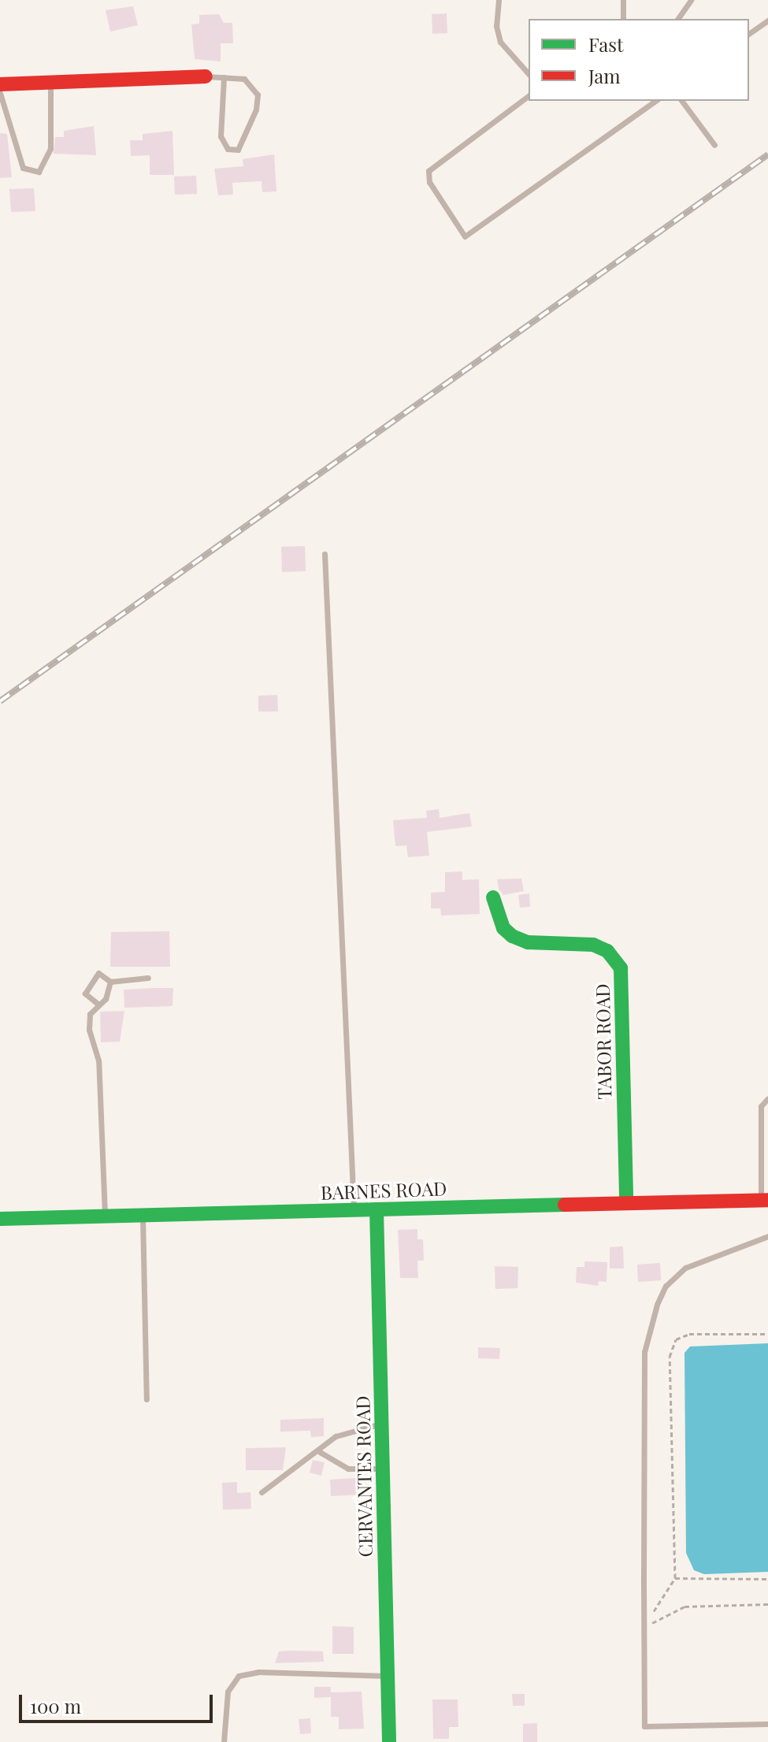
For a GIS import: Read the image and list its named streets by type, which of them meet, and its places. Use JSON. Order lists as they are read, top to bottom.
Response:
{
  "streets": {
    "street": ["TABOR ROAD", "BARNES ROAD", "CERVANTES ROAD"]
  },
  "crossings": [
    ["TABOR ROAD", "BARNES ROAD"],
    ["BARNES ROAD", "CERVANTES ROAD"]
  ],
  "legend": ["Fast", "Jam"],
  "scale_bar": "100 m"
}
